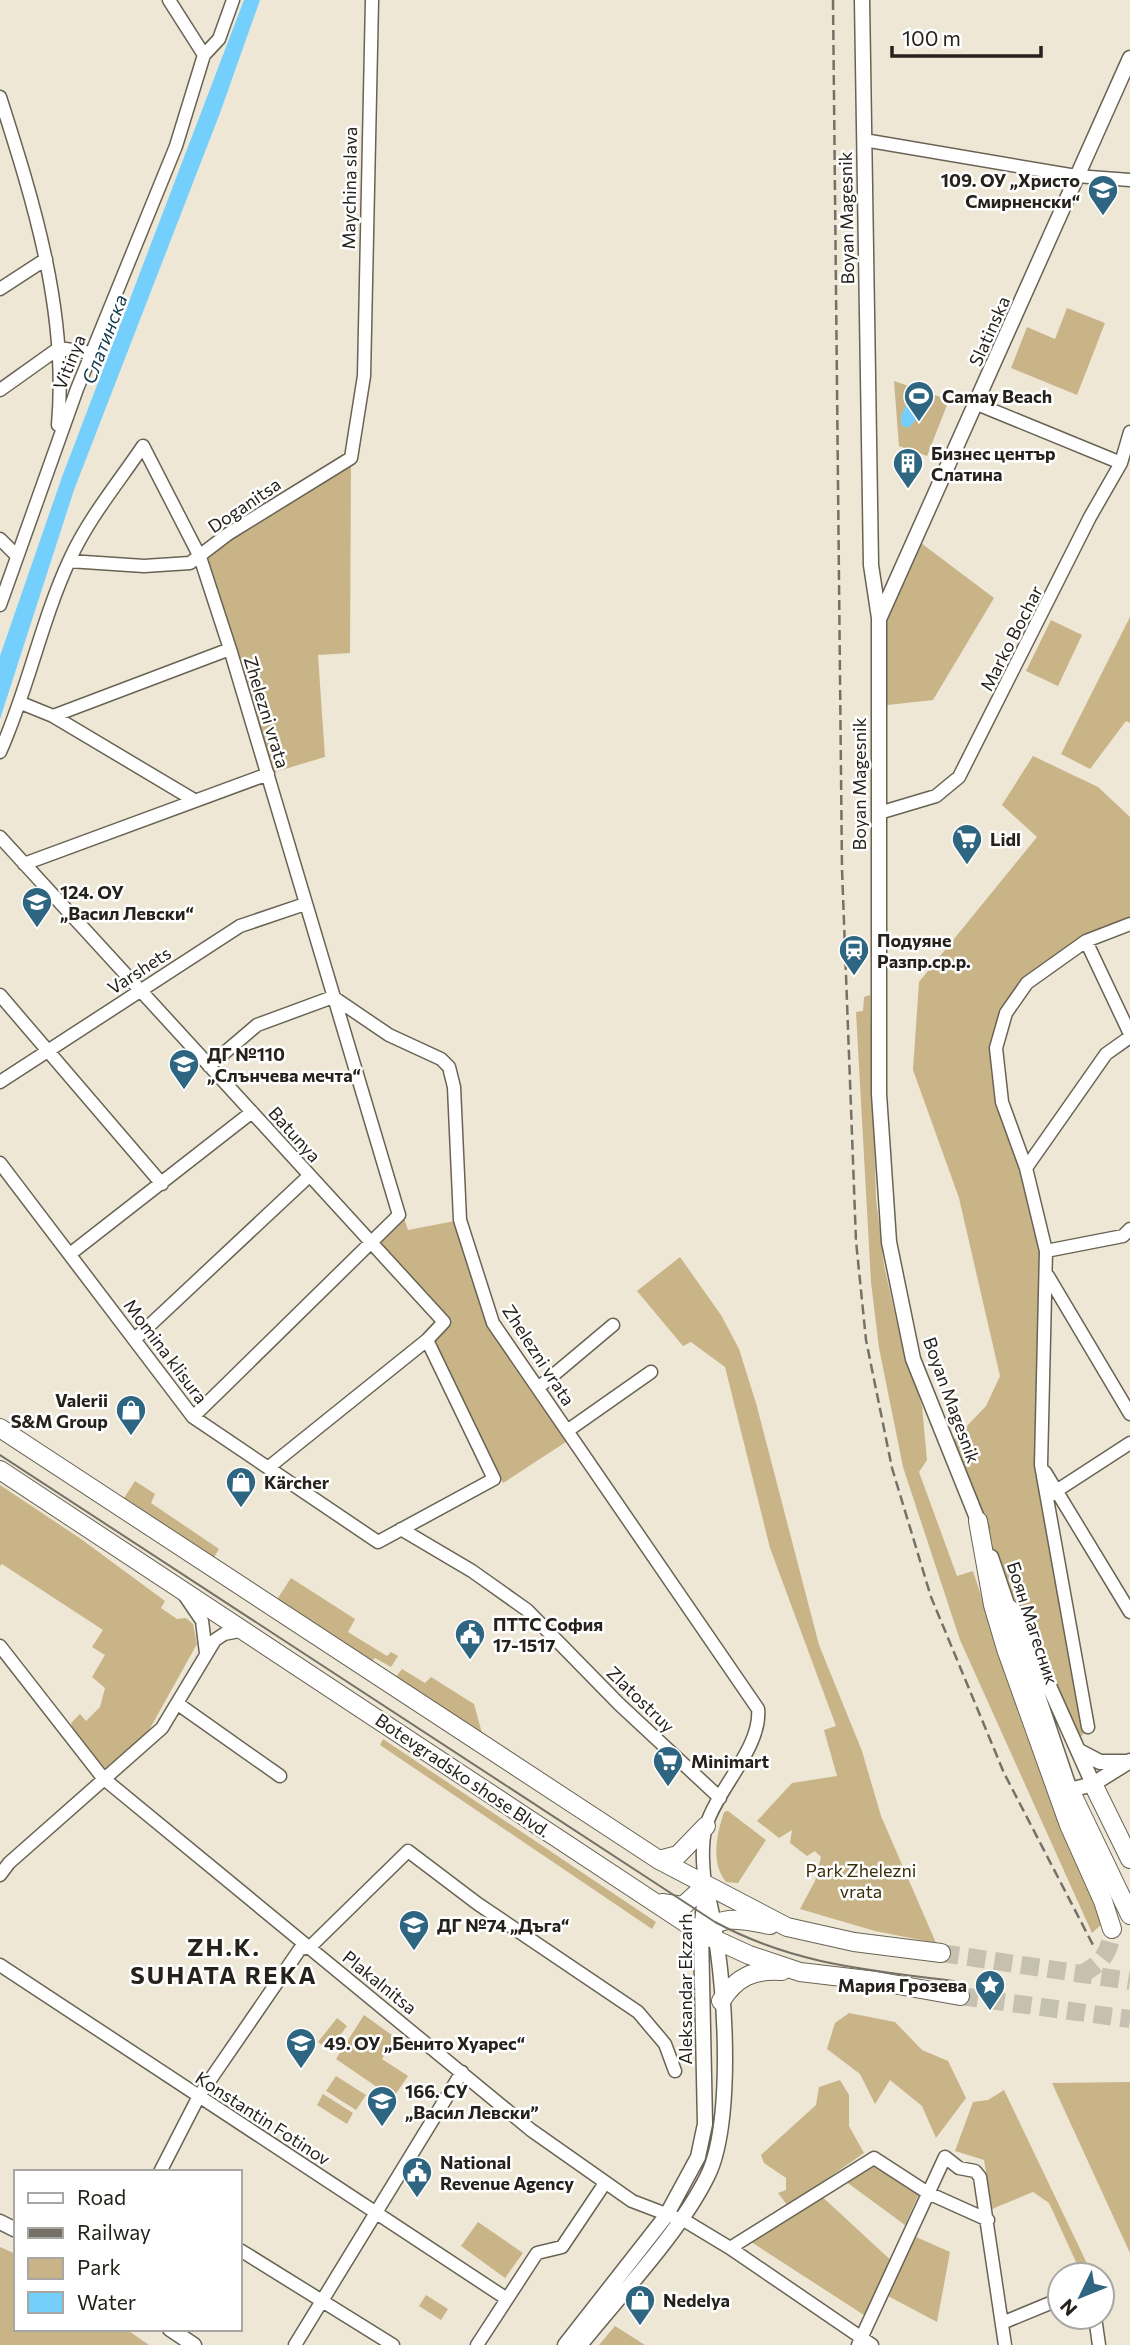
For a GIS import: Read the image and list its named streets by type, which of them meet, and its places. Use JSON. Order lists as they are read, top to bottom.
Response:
{
  "streets": {
    "main road": ["Botevgradsko shose Blvd."],
    "street": [
      "Maychina slava",
      "Boyan Magesnik",
      "Slatinska",
      "Vitinya",
      "Doganitsa",
      "Marko Bochar",
      "Zhelezni vrata",
      "Varshets",
      "Batunya",
      "Momina klisura",
      "Боян Магесник",
      "Zlatostruy",
      "Plakalnitsa",
      "Aleksandar Ekzarh",
      "Konstantin Fotinov"
    ]
  },
  "crossings": [
    ["Maychina slava", "Doganitsa"],
    ["Boyan Magesnik", "Slatinska"],
    ["Boyan Magesnik", "Marko Bochar"],
    ["Boyan Magesnik", "Боян Магесник"],
    ["Doganitsa", "Zhelezni vrata"],
    ["Zhelezni vrata", "Varshets"],
    ["Zhelezni vrata", "Batunya"],
    ["Zhelezni vrata", "Zlatostruy"],
    ["Varshets", "Batunya"],
    ["Momina klisura", "Zlatostruy"],
    ["Botevgradsko shose Blvd.", "Aleksandar Ekzarh"],
    ["Plakalnitsa", "Aleksandar Ekzarh"]
  ],
  "districts": ["ZH.K. SUHATA REKA"],
  "water": ["Слатинска"],
  "parks": ["Park Zhelezni vrata"],
  "places": {
    "school or university": [
      "109. ОУ „Христо Смирненски“",
      "124. ОУ „Васил Левски“",
      "ДГ №110 „Слънчева мечта“",
      "ДГ №74 „Дъга“",
      "49. ОУ „Бенито Хуарес“",
      "166. СУ „Васил Левски”"
    ],
    "sports": ["Camay Beach"],
    "building": ["Бизнес център Слатина"],
    "supermarket": ["Lidl", "Minimart"],
    "station": ["Подуяне Разпр.ср.р."],
    "shop": ["Valerii S&M Group", "Кärcher", "Nedelya"],
    "public building": ["ПТТС София 17-1517", "National Revenue Agency"],
    "place": ["Мария Грозева"]
  },
  "legend": [
    "Road",
    "Railway",
    "Park",
    "Water"
  ],
  "scale_bar": "100 m",
  "north": "bottom left"
}
